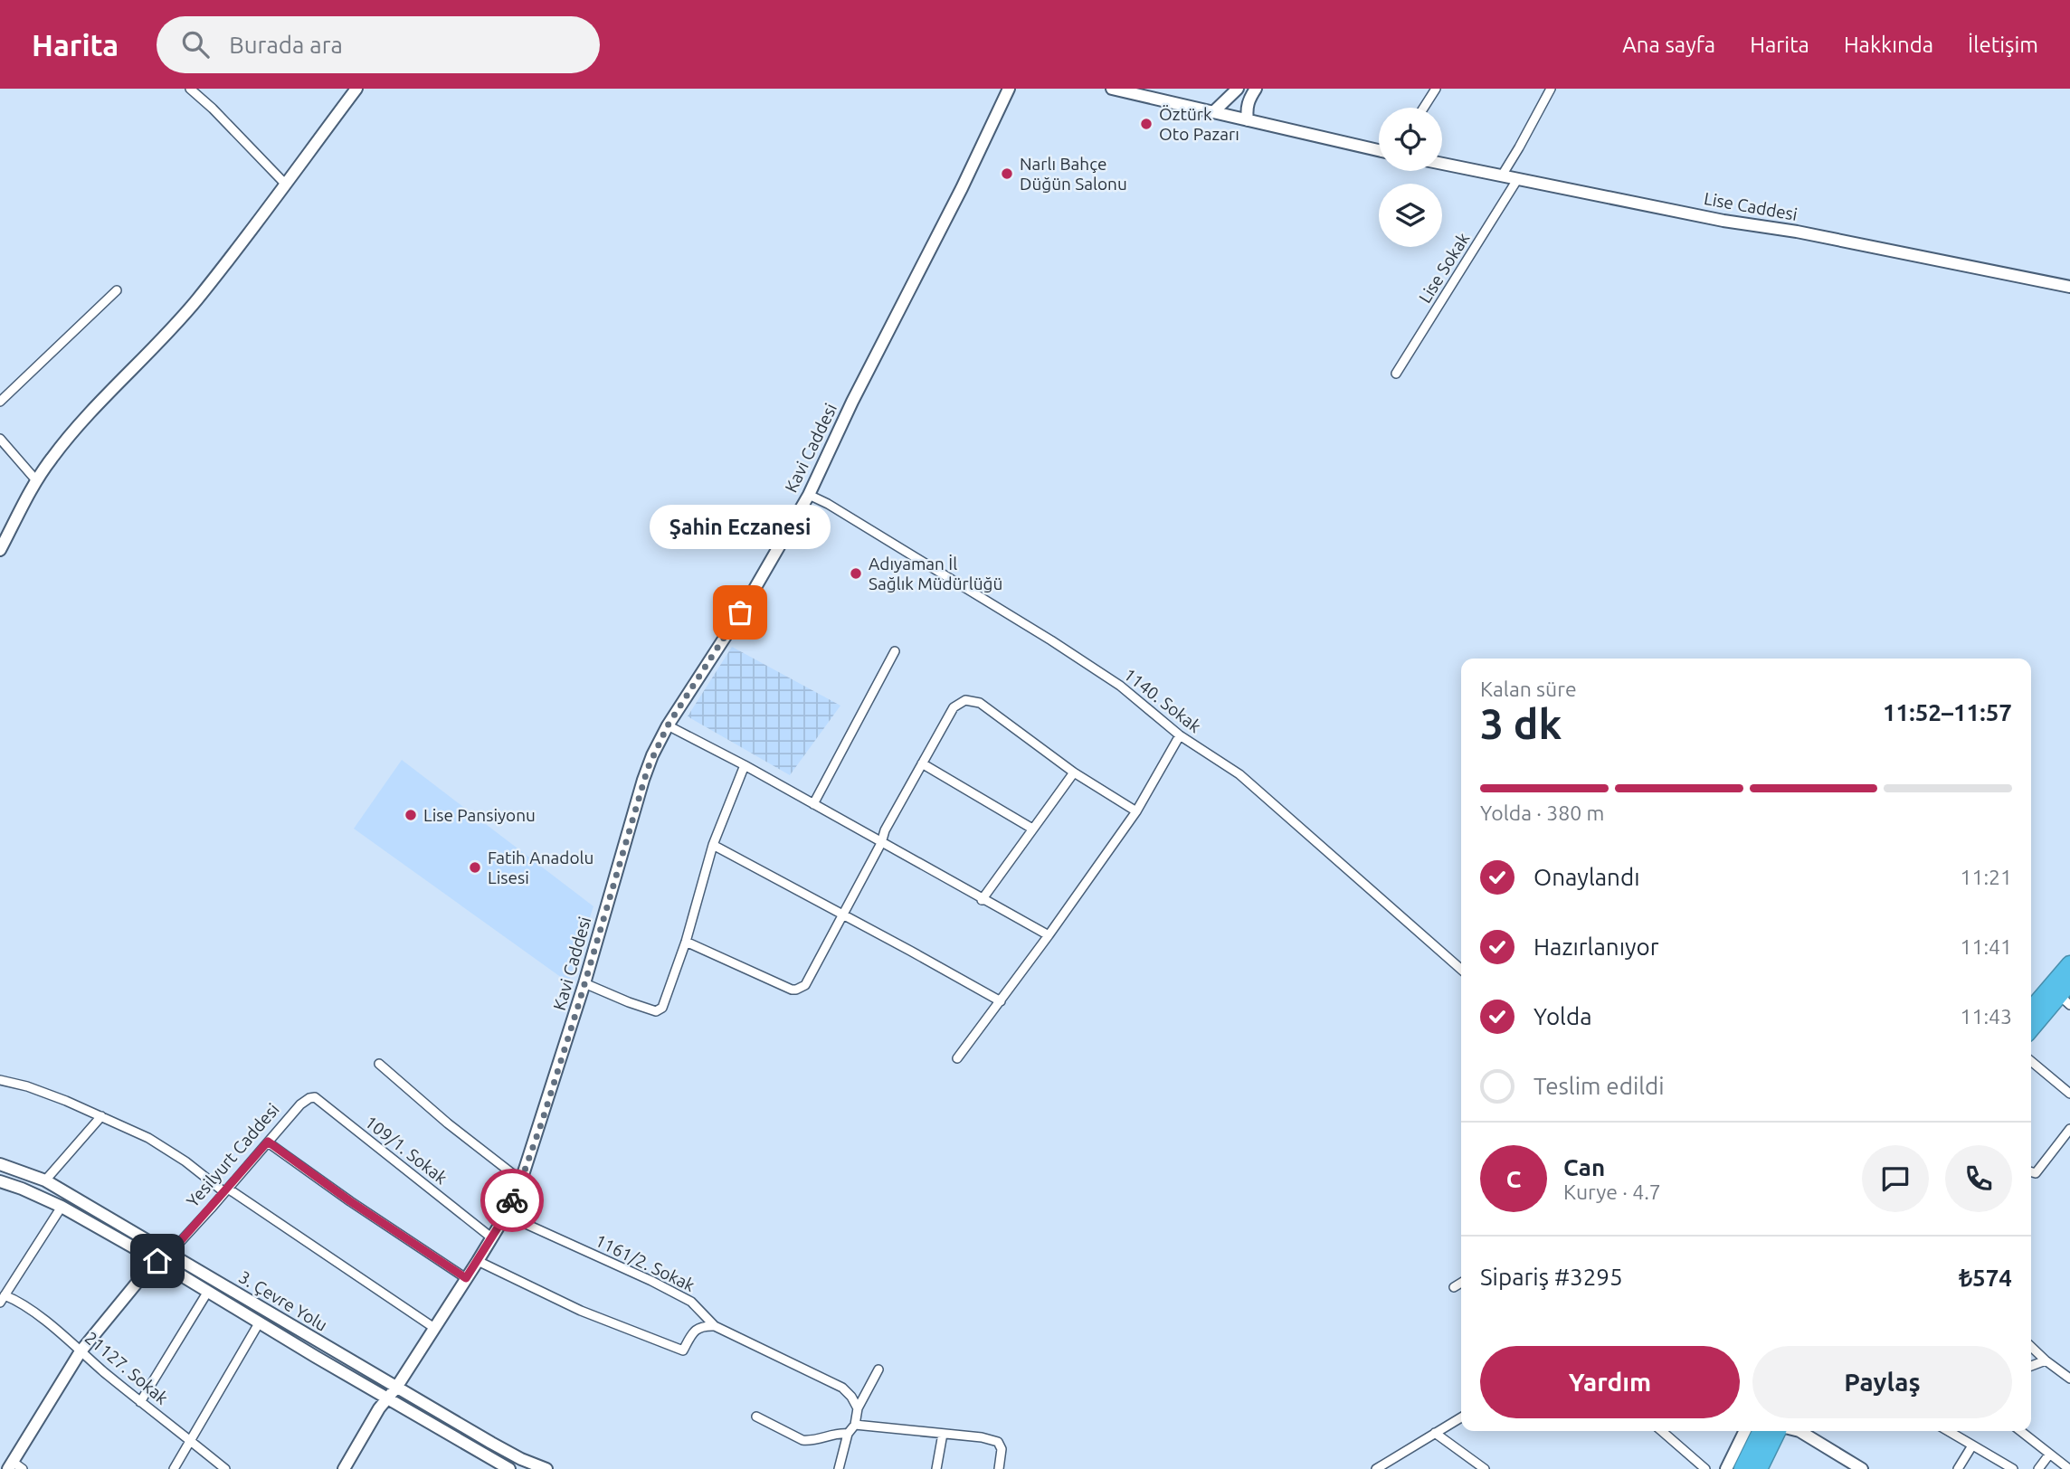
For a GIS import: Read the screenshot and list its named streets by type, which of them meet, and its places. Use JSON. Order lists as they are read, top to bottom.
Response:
{
  "streets": {
    "street": [
      "Lise Caddesi",
      "Lise Sokak",
      "Kavi Caddesi",
      "1140. Sokak",
      "109/1. Sokak",
      "Yesilyurt Caddesi",
      "1161/2. Sokak",
      "3. Çevre Yolu",
      "21127. Sokak"
    ]
  },
  "crossings": [
    ["Lise Caddesi", "Lise Sokak"],
    ["Kavi Caddesi", "1140. Sokak"],
    ["Kavi Caddesi", "109/1. Sokak"],
    ["Kavi Caddesi", "1161/2. Sokak"],
    ["Kavi Caddesi", "3. Çevre Yolu"],
    ["109/1. Sokak", "Yesilyurt Caddesi"],
    ["Yesilyurt Caddesi", "3. Çevre Yolu"],
    ["Yesilyurt Caddesi", "21127. Sokak"]
  ],
  "places": [
    "Öztürk Oto Pazarı",
    "Narlı Bahçe Düğün Salonu",
    "Adıyaman İl Sağlık Müdürlüğü",
    "Şahin Eczanesi",
    "Lise Pansiyonu",
    "Fatih Anadolu Lisesi"
  ],
  "page": {
    "header": "Harita",
    "search": "Burada ara",
    "nav": [
      "Ana sayfa",
      "Harita",
      "Hakkında",
      "İletişim"
    ],
    "bubble": "Şahin Eczanesi",
    "heading": ["3 dk", "Kalan süre", "11:52–11:57"],
    "panel": [
      "Can",
      "Kurye · 4.7",
      "Sipariş #3295",
      "₺574"
    ],
    "bar": "Yolda · 380 m",
    "list": [
      ["Onaylandı", "11:21"],
      ["Hazırlanıyor", "11:41"],
      ["Yolda", "11:43"],
      "Teslim edildi"
    ],
    "round": "C",
    "buttons": ["Yardım", "Paylaş"]
  }
}
